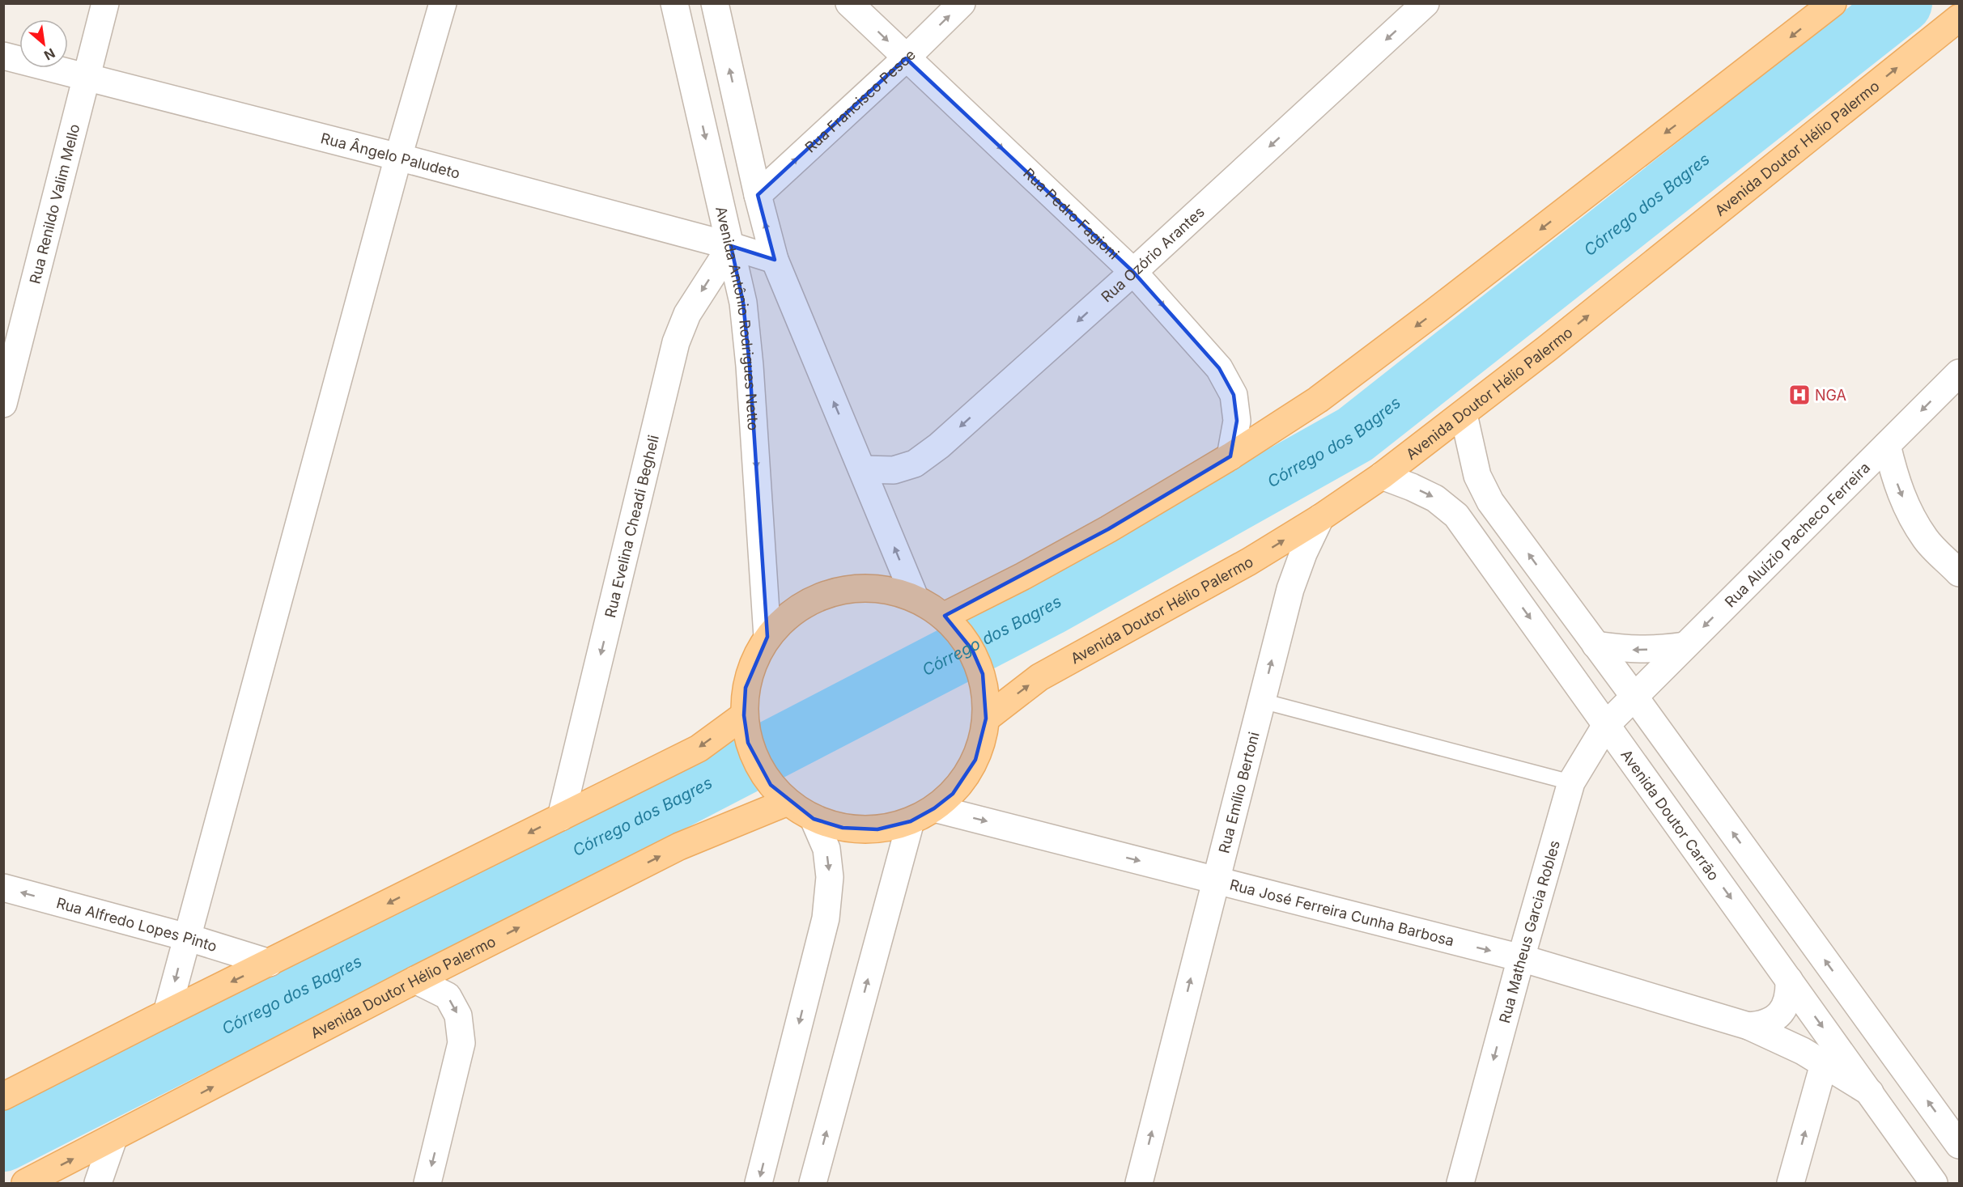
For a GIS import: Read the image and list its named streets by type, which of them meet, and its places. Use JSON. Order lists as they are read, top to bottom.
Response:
{
  "streets": {
    "main road": ["Avenida Doutor Hélio Palermo"],
    "street": [
      "Rua Francisco Pesce",
      "Rua Ângelo Paludeto",
      "Rua Renildo Valim Mello",
      "Rua Pedro Fagioni",
      "Rua Ozório Arantes",
      "Avenida Antônio Rodrigues Netto",
      "Rua Evelina Cheadi Begheli",
      "Rua Aluízio Pacheco Ferreira",
      "Rua Emílio Bertoni",
      "Avenida Doutor Carrão",
      "Rua José Ferreira Cunha Barbosa",
      "Rua Alfredo Lopes Pinto",
      "Rua Matheus Garcia Robles"
    ]
  },
  "crossings": [
    ["Rua Francisco Pesce", "Rua Pedro Fagioni"],
    ["Avenida Doutor Hélio Palermo", "Rua Emílio Bertoni"],
    ["Avenida Doutor Hélio Palermo", "Avenida Doutor Carrão"],
    ["Rua Ângelo Paludeto", "Rua Renildo Valim Mello"],
    ["Rua Ângelo Paludeto", "Avenida Antônio Rodrigues Netto"],
    ["Rua Ângelo Paludeto", "Rua Evelina Cheadi Begheli"],
    ["Rua Pedro Fagioni", "Rua Ozório Arantes"],
    ["Avenida Antônio Rodrigues Netto", "Rua Evelina Cheadi Begheli"],
    ["Rua Aluízio Pacheco Ferreira", "Rua Matheus Garcia Robles"],
    ["Rua Emílio Bertoni", "Rua José Ferreira Cunha Barbosa"],
    ["Avenida Doutor Carrão", "Rua José Ferreira Cunha Barbosa"],
    ["Avenida Doutor Carrão", "Rua Matheus Garcia Robles"],
    ["Rua José Ferreira Cunha Barbosa", "Rua Matheus Garcia Robles"]
  ],
  "one_way": [
    "Rua Francisco Pesce",
    "Rua Pedro Fagioni",
    "Rua Ozório Arantes",
    "Rua Evelina Cheadi Begheli",
    "Rua Aluízio Pacheco Ferreira",
    "Rua Emílio Bertoni",
    "Rua José Ferreira Cunha Barbosa",
    "Rua Alfredo Lopes Pinto",
    "Rua Matheus Garcia Robles"
  ],
  "water": ["Córrego dos Bagres"],
  "places": {
    "hospital": ["NGA"]
  },
  "north": "bottom right"
}
